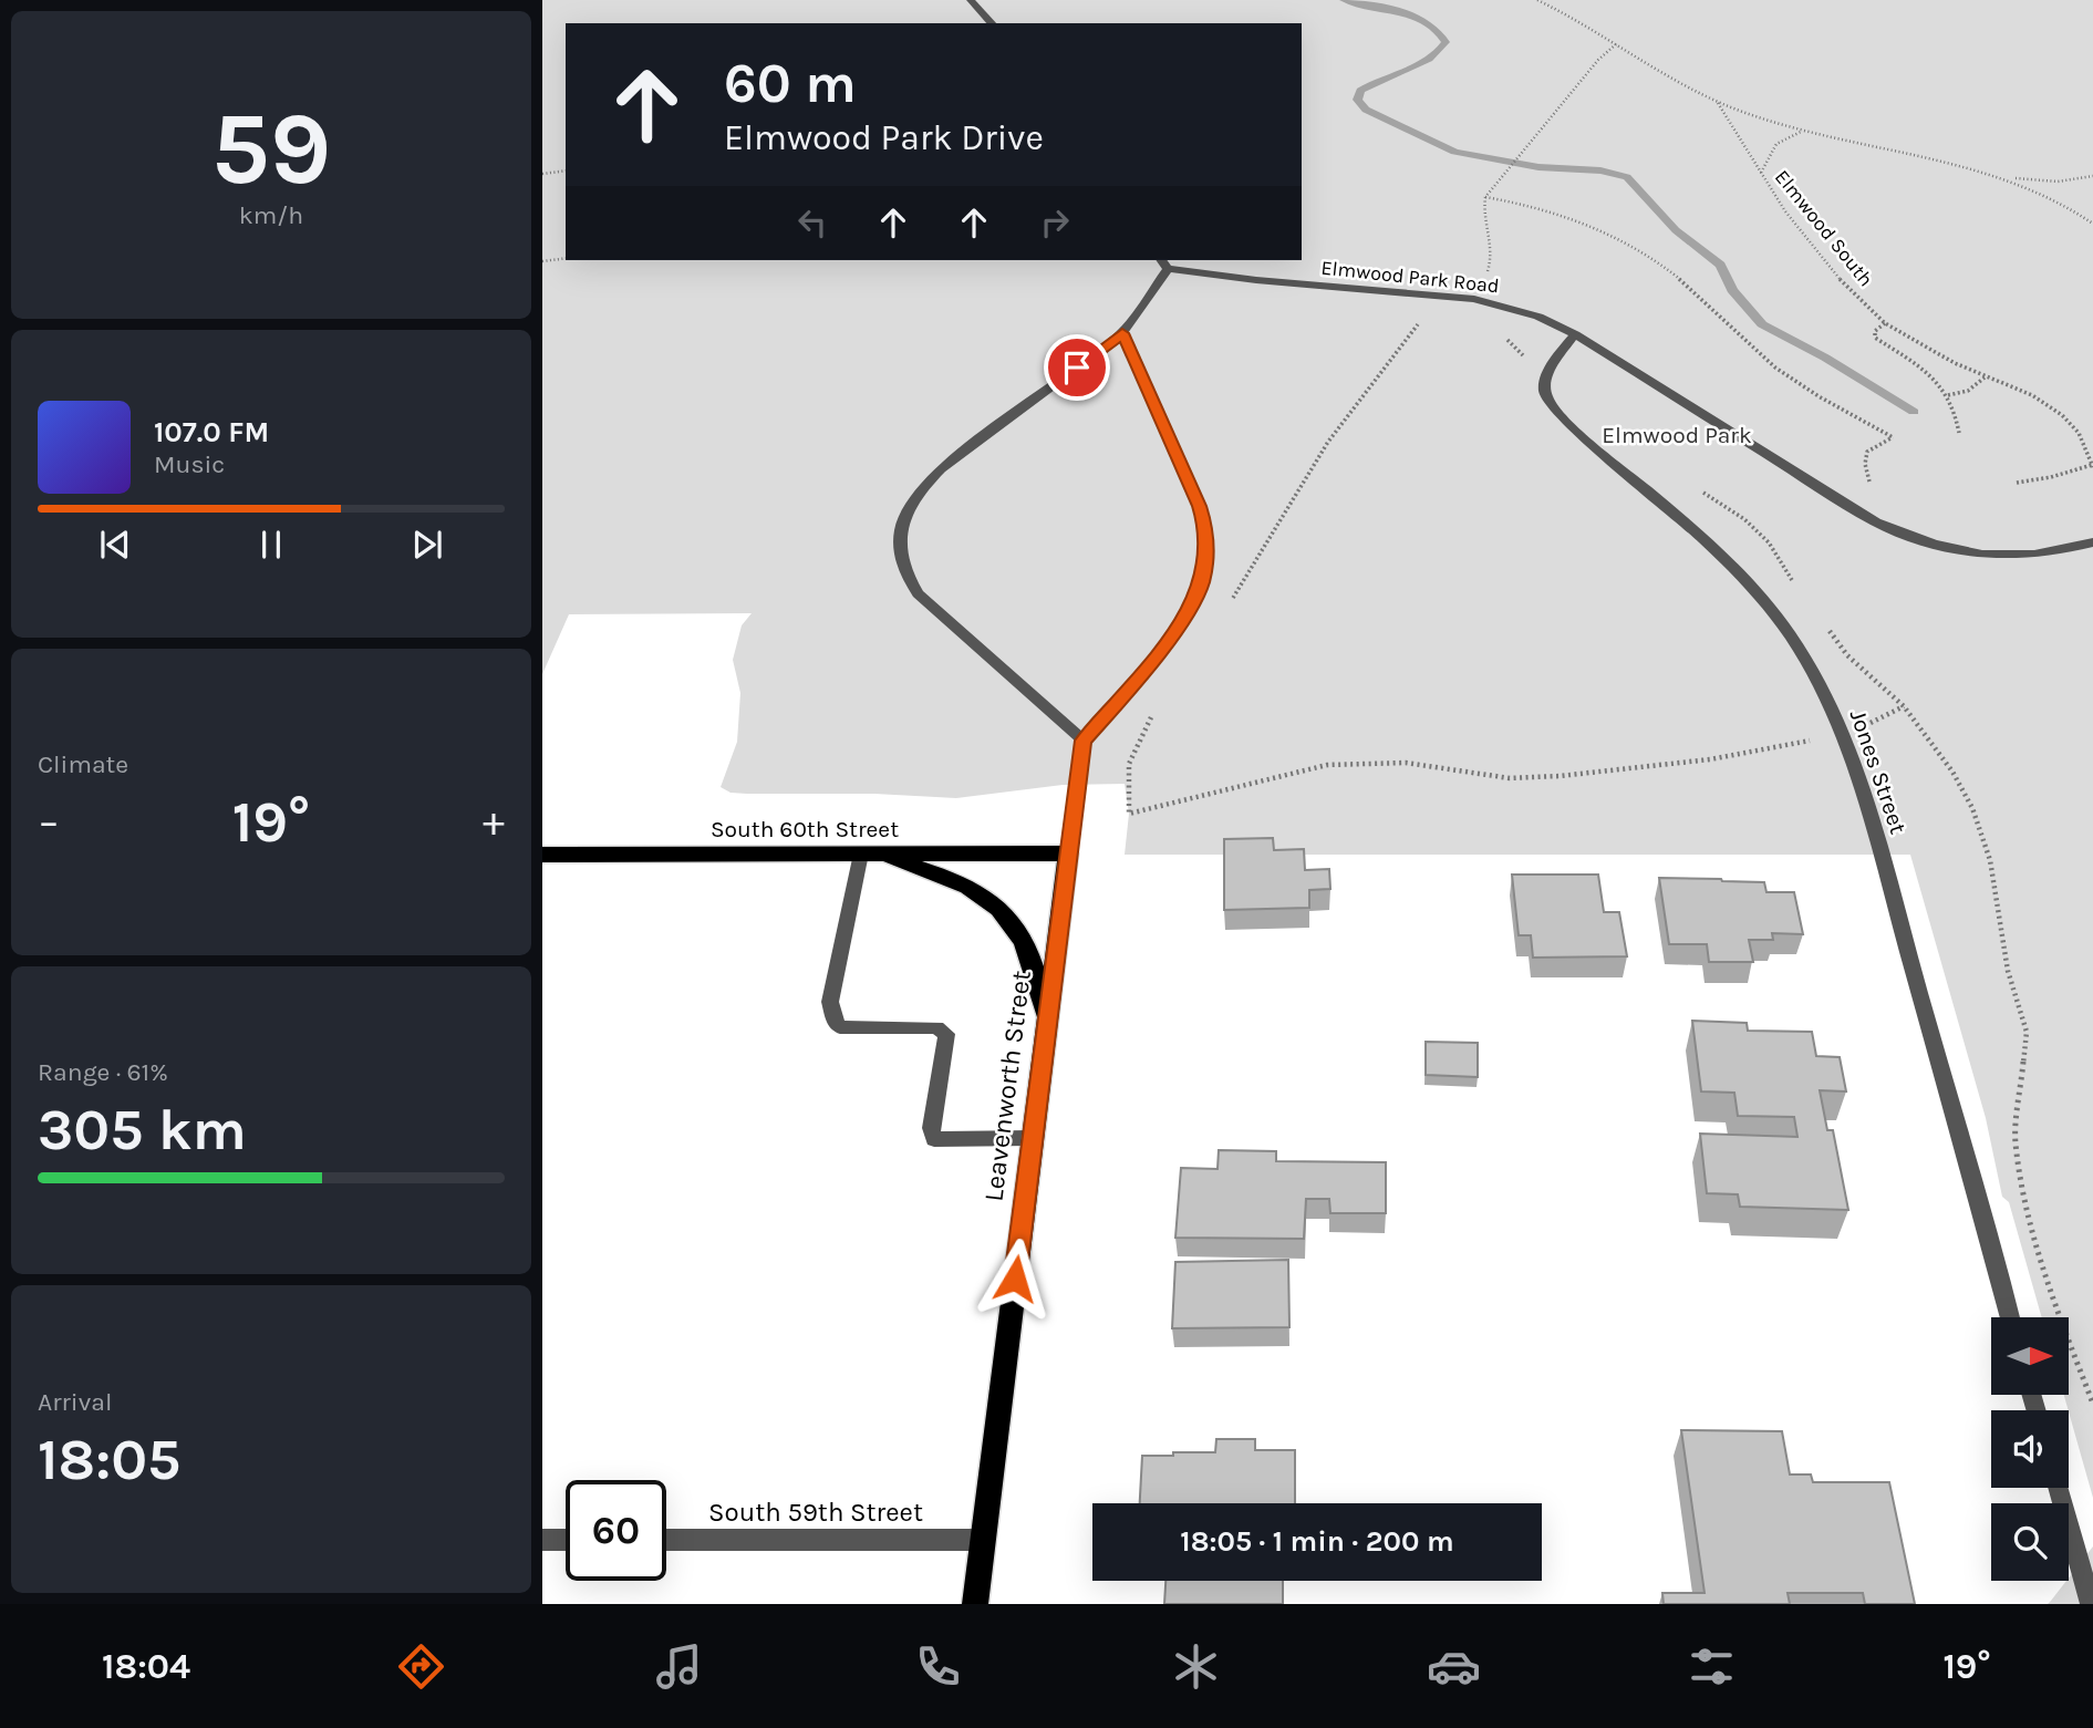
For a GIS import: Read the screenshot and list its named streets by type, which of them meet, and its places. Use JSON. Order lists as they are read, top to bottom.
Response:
{
  "streets": {
    "main road": ["South 60th Street", "Leavenworth Street"],
    "street": ["Elmwood Park Road", "Jones Street", "South 59th Street"],
    "path": ["Elmwood South"]
  },
  "crossings": [
    ["Elmwood Park Road", "Jones Street"],
    ["South 60th Street", "Leavenworth Street"],
    ["Leavenworth Street", "South 59th Street"]
  ],
  "parks": ["Elmwood Park"],
  "north": "right",
  "page": {
    "tile": [
      ["59", "km/h"],
      "Climate",
      ["Range · 61%", "305 km"],
      ["Arrival", "18:05"]
    ],
    "turn": ["60 m", "Elmwood Park Drive"],
    "song": ["107.0 FM", "Music"],
    "heat": ["−", "19°", "+"],
    "limit": "60",
    "trip": "18:05 · 1 min · 200 m",
    "tabs": ["18:04", "19°"]
  }
}
